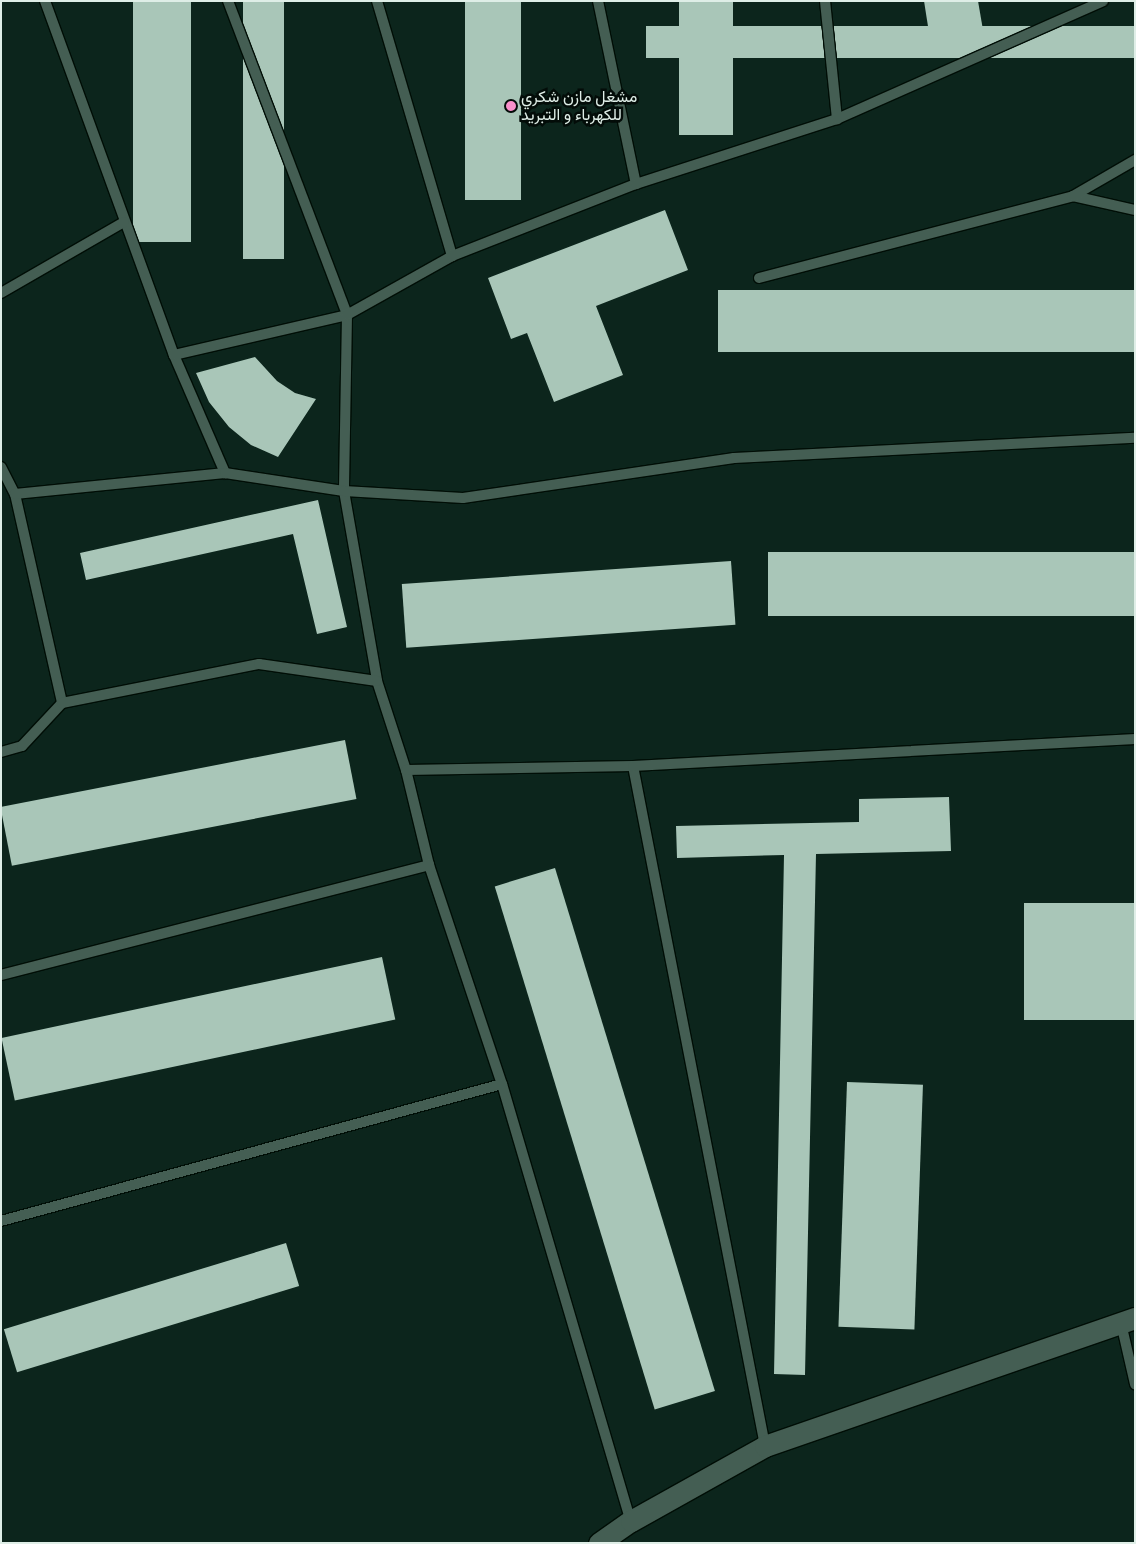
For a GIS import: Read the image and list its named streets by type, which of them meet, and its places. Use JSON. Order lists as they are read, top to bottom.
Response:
{
  "places": ["مشغل مازن شكري للكهرباء و التبريد"]
}
